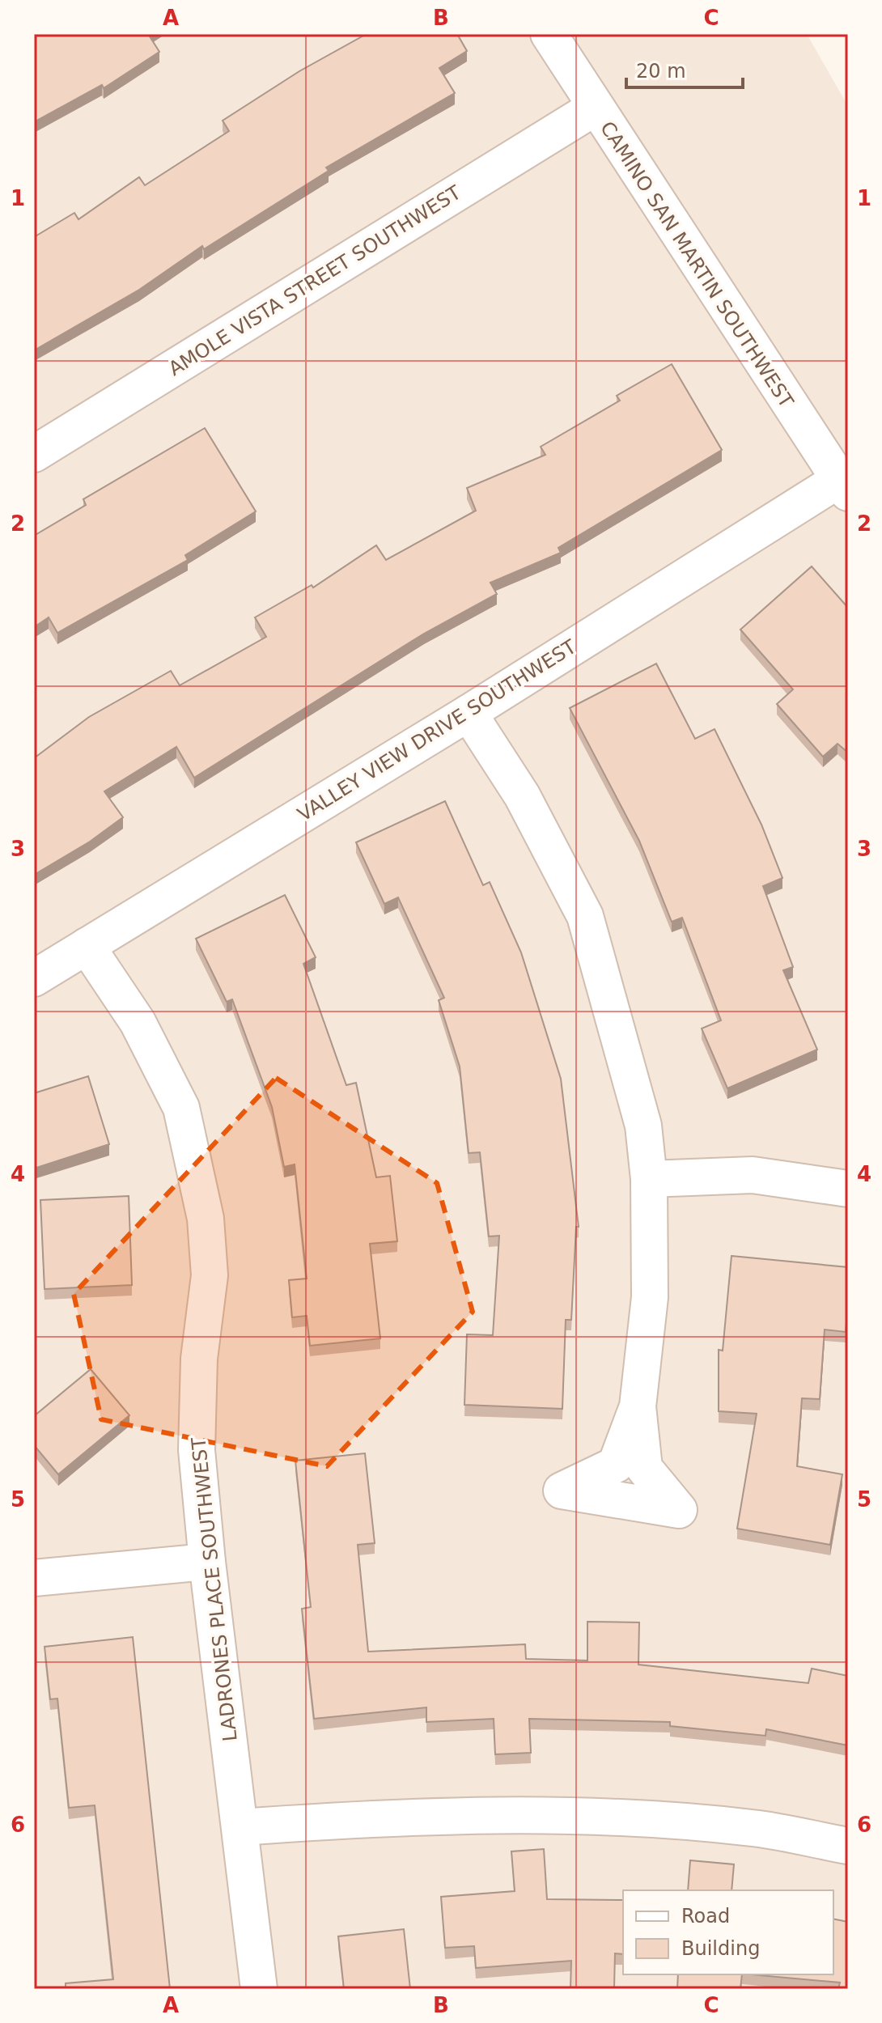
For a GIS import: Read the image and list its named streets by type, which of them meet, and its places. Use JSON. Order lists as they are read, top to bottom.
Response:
{
  "streets": {
    "street": [
      "CAMINO SAN MARTIN SOUTHWEST",
      "AMOLE VISTA STREET SOUTHWEST",
      "VALLEY VIEW DRIVE SOUTHWEST",
      "LADRONES PLACE SOUTHWEST"
    ]
  },
  "crossings": [
    ["CAMINO SAN MARTIN SOUTHWEST", "AMOLE VISTA STREET SOUTHWEST"],
    ["CAMINO SAN MARTIN SOUTHWEST", "VALLEY VIEW DRIVE SOUTHWEST"],
    ["VALLEY VIEW DRIVE SOUTHWEST", "LADRONES PLACE SOUTHWEST"]
  ],
  "legend": ["Road", "Building"],
  "scale_bar": "20 m",
  "grid": {
    "columns": ["A", "B", "C"],
    "rows": [
      "1",
      "2",
      "3",
      "4",
      "5",
      "6"
    ]
  }
}
